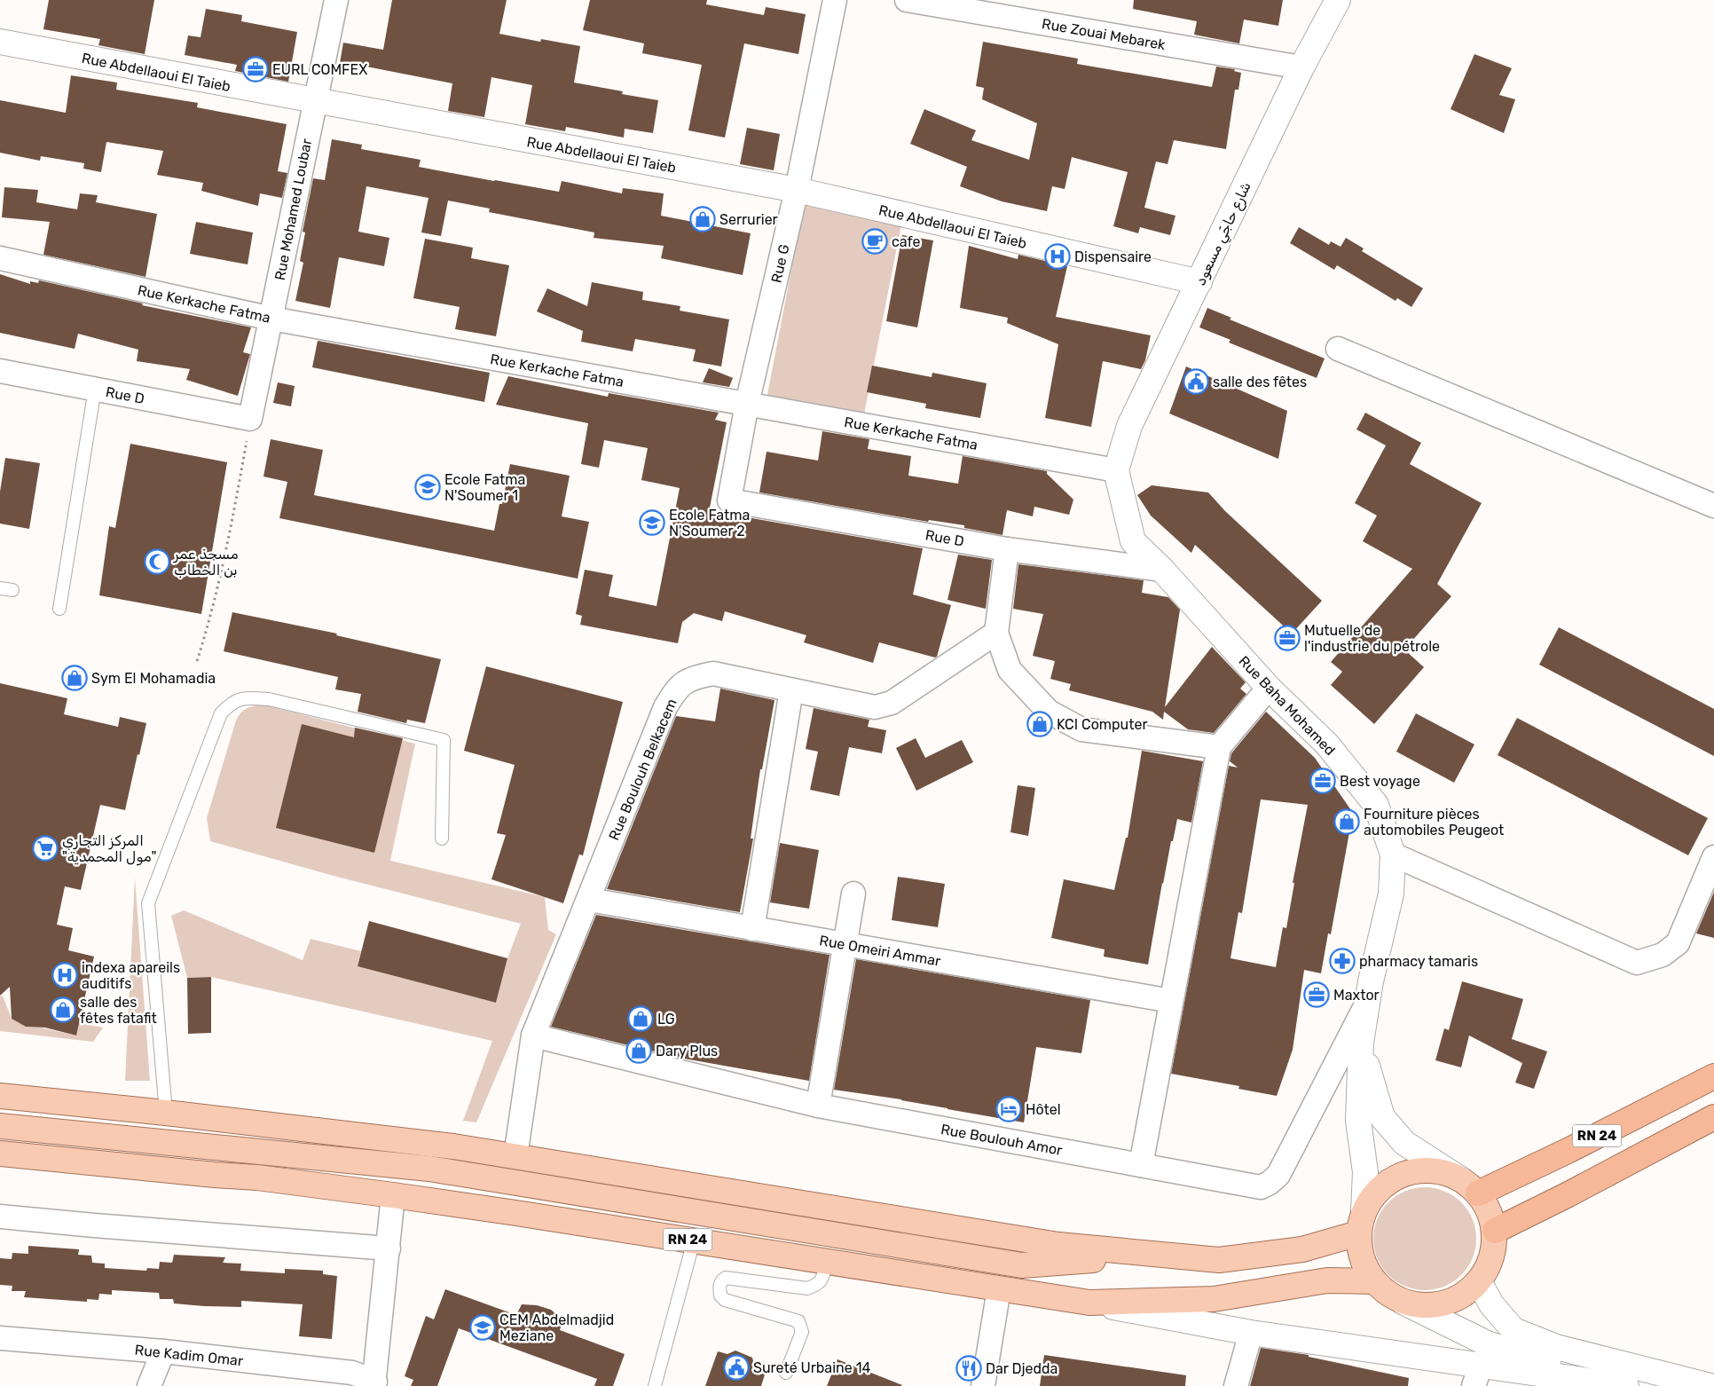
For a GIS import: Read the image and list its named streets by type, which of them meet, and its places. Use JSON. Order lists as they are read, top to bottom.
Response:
{
  "streets": {
    "highway": ["RN 24"],
    "main road": ["Rue Abdellaoui El Taieb", "شارع حاجّي مسعود", "Rue Baha Mohamed"],
    "street": [
      "Rue Zouai Mebarek",
      "Rue Mohamed Loubar",
      "Rue G",
      "Rue Kerkache Fatma",
      "Rue D",
      "Rue Boulouh Belkacem",
      "Rue Omeiri Ammar",
      "Rue Boulouh Amor",
      "Rue Kadim Omar"
    ]
  },
  "crossings": [
    ["Rue Zouai Mebarek", "شارع حاجّي مسعود"],
    ["Rue Abdellaoui El Taieb", "Rue Mohamed Loubar"],
    ["Rue Abdellaoui El Taieb", "شارع حاجّي مسعود"],
    ["Rue Abdellaoui El Taieb", "Rue G"],
    ["Rue Mohamed Loubar", "Rue Kerkache Fatma"],
    ["Rue Mohamed Loubar", "Rue D"],
    ["شارع حاجّي مسعود", "Rue Kerkache Fatma"],
    ["شارع حاجّي مسعود", "Rue Baha Mohamed"],
    ["Rue G", "Rue Kerkache Fatma"],
    ["Rue G", "Rue D"],
    ["Rue Kerkache Fatma", "Rue Baha Mohamed"],
    ["Rue D", "Rue Baha Mohamed"],
    ["Rue Baha Mohamed", "RN 24"],
    ["Rue Baha Mohamed", "Rue Boulouh Amor"],
    ["Rue Boulouh Belkacem", "Rue Omeiri Ammar"],
    ["Rue Boulouh Belkacem", "RN 24"],
    ["Rue Boulouh Belkacem", "Rue Boulouh Amor"]
  ],
  "places": {
    "office": [
      "EURL COMFEX",
      "Mutuelle de l'industrie du pétrole",
      "Best voyage",
      "Maxtor"
    ],
    "shop": [
      "Serrurier",
      "Sym El Mohamadia",
      "KCI Computer",
      "Fourniture pièces automobiles Peugeot",
      "salle des fêtes fatafit",
      "LG",
      "Dary Plus"
    ],
    "cafe": ["cafe"],
    "hospital": ["Dispensaire", "indexa apareils auditifs"],
    "public building": ["salle des fêtes", "Sureté Urbaine 14"],
    "school or university": ["Ecole Fatma N'Soumer 1", "Ecole Fatma N'Soumer 2", "CEM Abdelmadjid Meziane"],
    "mosque": ["مسجذ عمر بن الخطاب"],
    "supermarket": ["المركز التجاري \"مول المحمدية\""],
    "pharmacy": ["pharmacy tamaris"],
    "hotel": ["Hôtel"],
    "restaurant": ["Dar Djedda"]
  }
}
